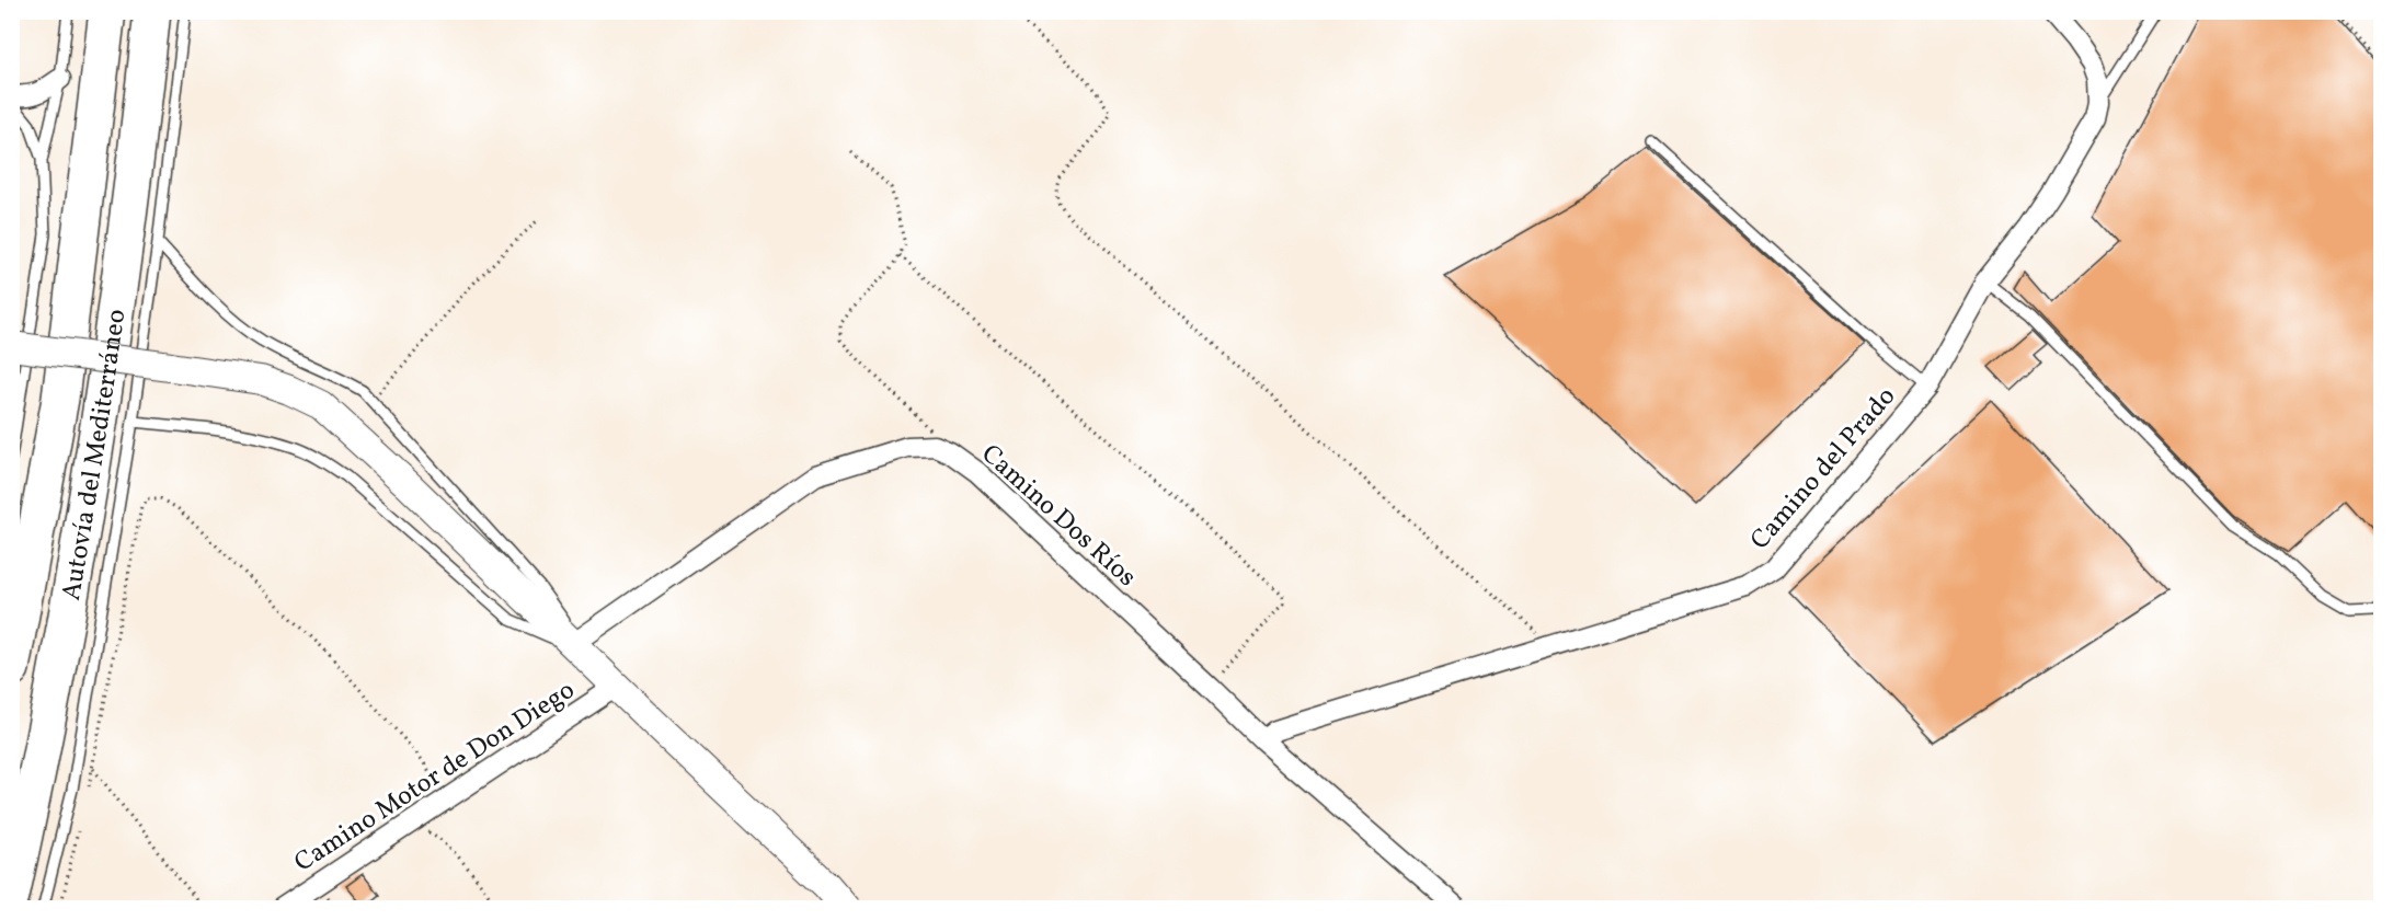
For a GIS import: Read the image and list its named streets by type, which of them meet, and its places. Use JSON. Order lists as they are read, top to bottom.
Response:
{
  "streets": {
    "highway": ["Autovía del Mediterráneo"],
    "street": ["Camino del Prado", "Camino Dos Ríos", "Camino Motor de Don Diego"]
  },
  "crossings": [
    ["Camino del Prado", "Camino Dos Ríos"]
  ]
}
